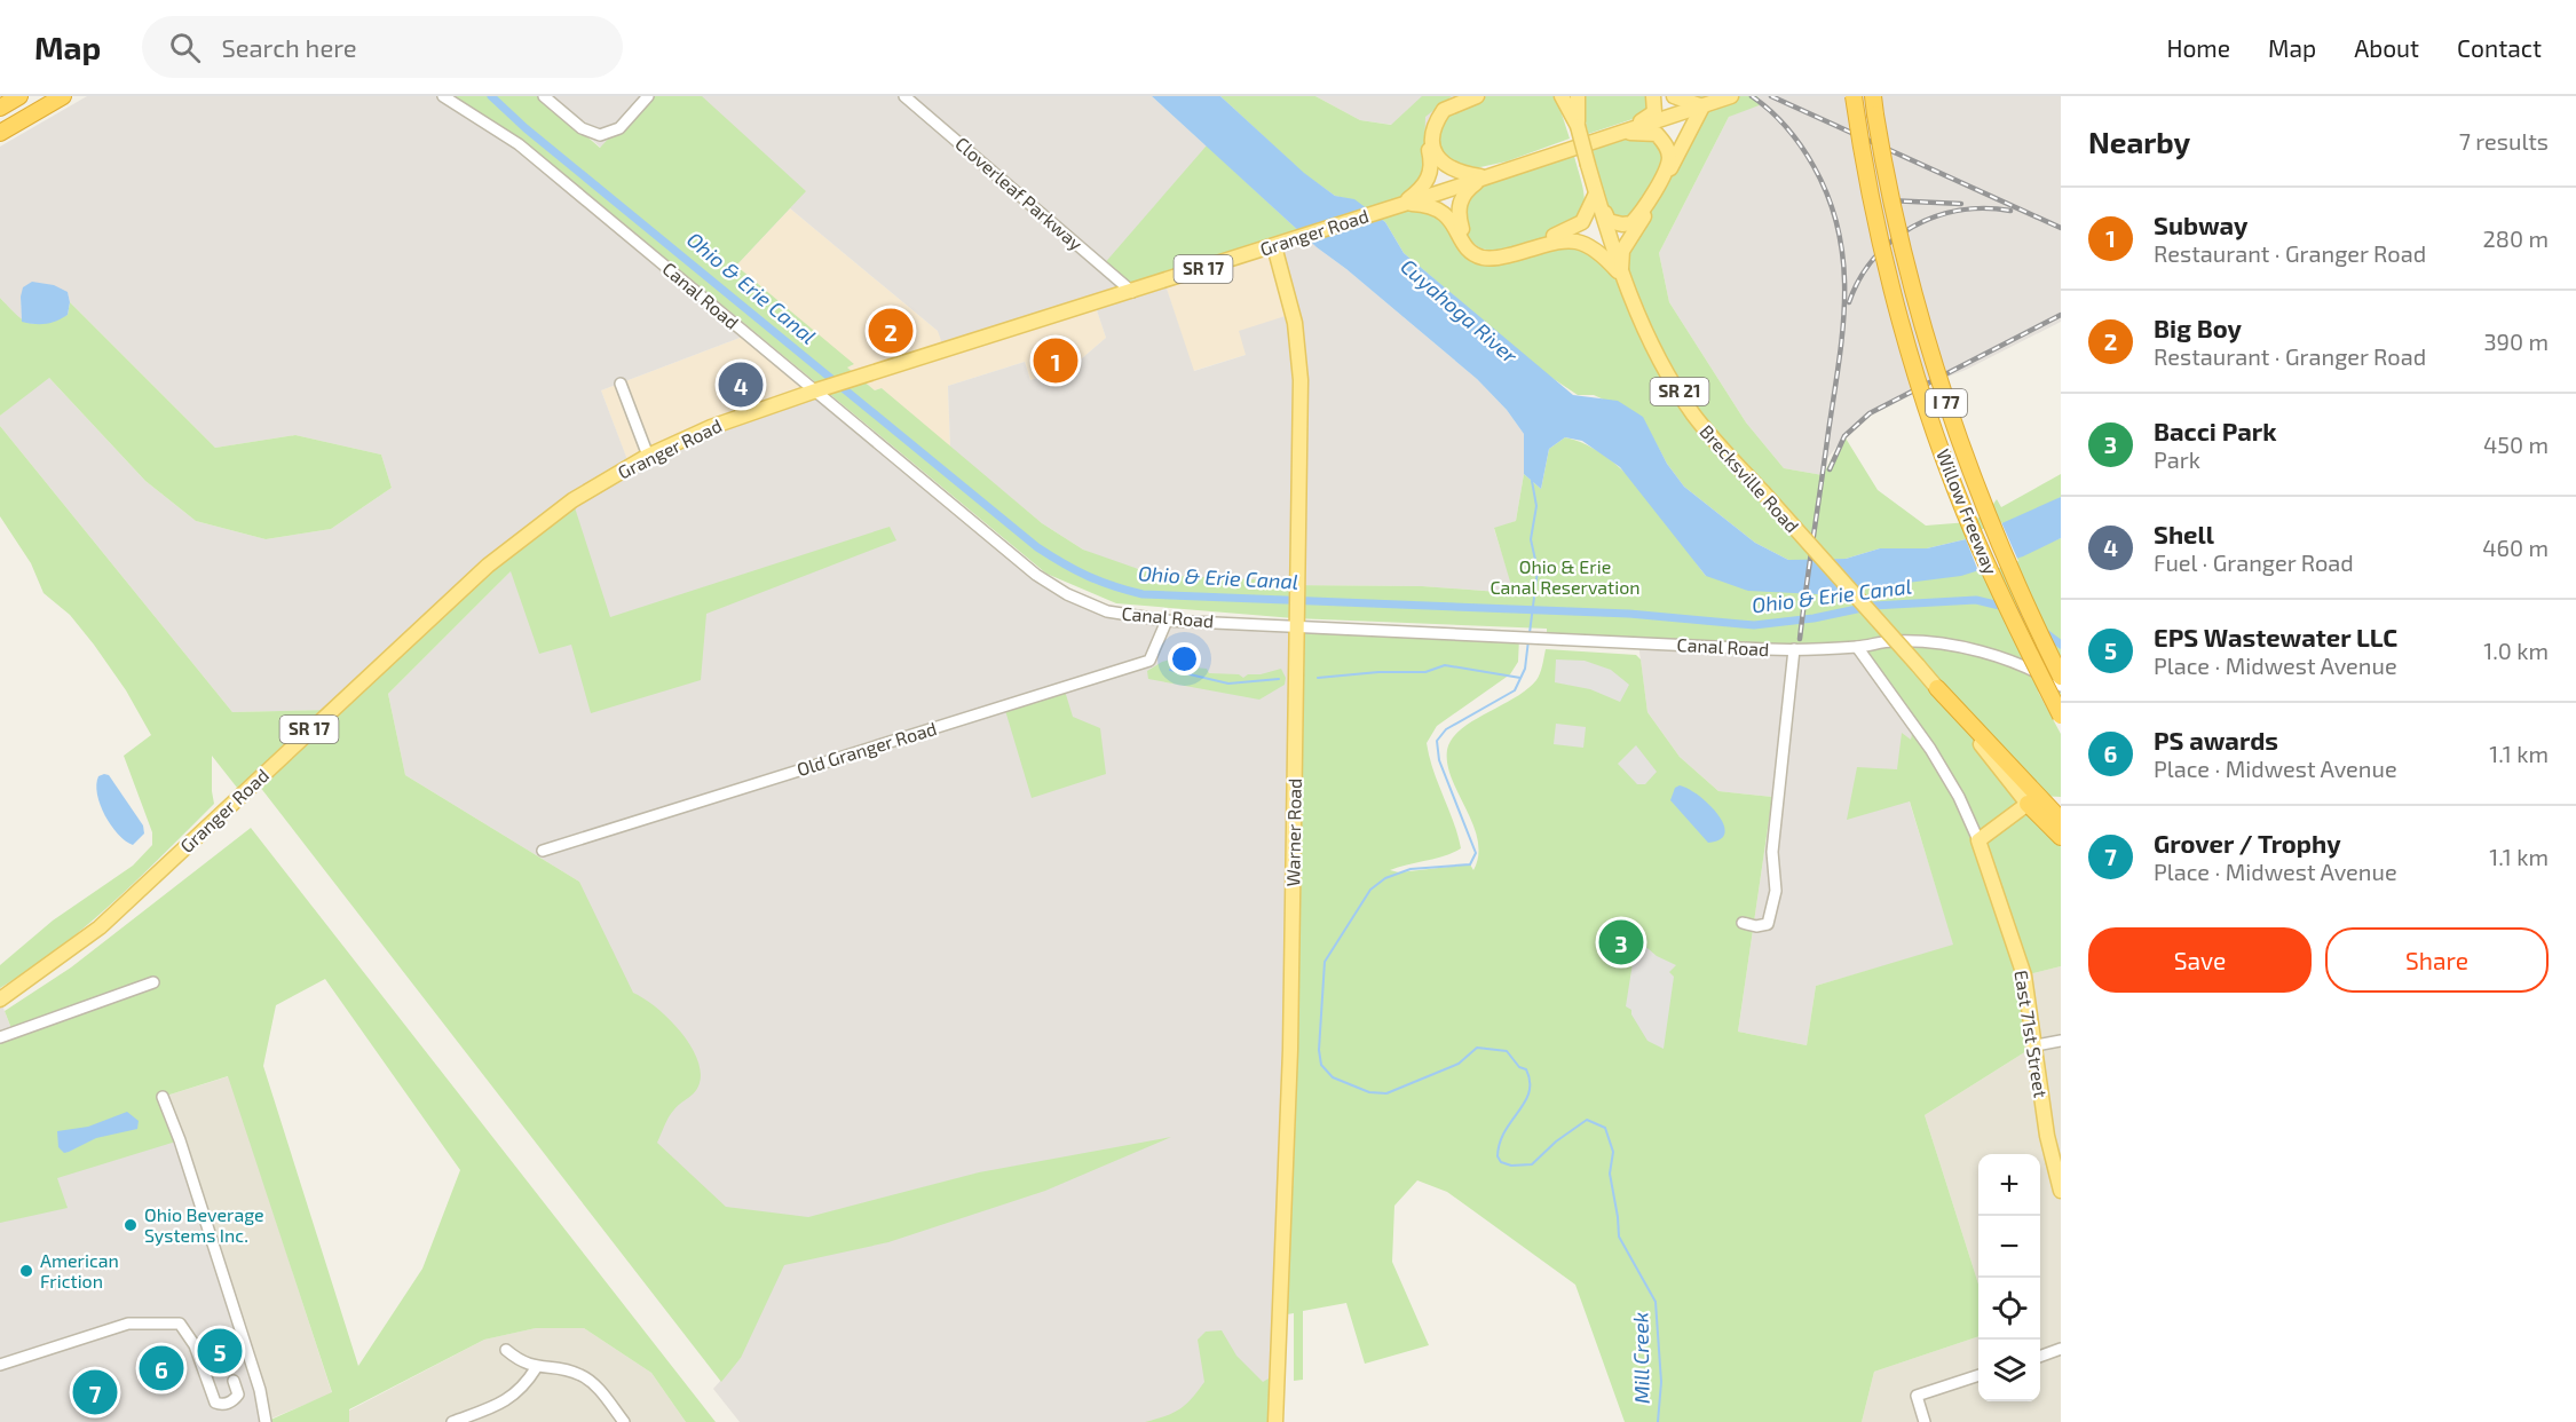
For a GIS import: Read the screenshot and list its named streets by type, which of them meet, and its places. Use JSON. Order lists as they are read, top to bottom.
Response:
{
  "streets": {
    "highway": ["I 77", "Willow Freeway"],
    "main road": [
      "Granger Road",
      "SR 17",
      "SR 21",
      "Brecksville Road",
      "Warner Road",
      "East 71st Street"
    ],
    "street": ["Cloverleaf Parkway", "Canal Road", "Old Granger Road"]
  },
  "crossings": [
    ["Cloverleaf Parkway", "Granger Road"],
    ["Granger Road", "Canal Road"],
    ["Granger Road", "Warner Road"],
    ["Canal Road", "Old Granger Road"],
    ["Canal Road", "Warner Road"],
    ["Canal Road", "East 71st Street"]
  ],
  "water": ["Ohio & Erie Canal", "Cuyahoga River", "Mill Creek"],
  "parks": ["Ohio & Erie Canal Reservation"],
  "places": ["Ohio Beverage Systems Inc.", "American Friction"],
  "page": {
    "header": "Map",
    "search": "Search here",
    "nav": [
      "Home",
      "Map",
      "About",
      "Contact"
    ],
    "heading": ["Nearby", "7 results"],
    "list": [
      {
        "mark": "1",
        "name": "Subway",
        "note": "Restaurant · Granger Road",
        "value": "280 m"
      },
      {
        "mark": "2",
        "name": "Big Boy",
        "note": "Restaurant · Granger Road",
        "value": "390 m"
      },
      {
        "mark": "3",
        "name": "Bacci Park",
        "note": "Park",
        "value": "450 m"
      },
      {
        "mark": "4",
        "name": "Shell",
        "note": "Fuel · Granger Road",
        "value": "460 m"
      },
      {
        "mark": "5",
        "name": "EPS Wastewater LLC",
        "note": "Place · Midwest Avenue",
        "value": "1.0 km"
      },
      {
        "mark": "6",
        "name": "PS awards",
        "note": "Place · Midwest Avenue",
        "value": "1.1 km"
      },
      {
        "mark": "7",
        "name": "Grover / Trophy",
        "note": "Place · Midwest Avenue",
        "value": "1.1 km"
      }
    ],
    "pins": [
      "2",
      "1",
      "4",
      "3",
      "5",
      "6",
      "7"
    ],
    "buttons": ["Save", "Share"],
    "map_buttons": ["+", "−"]
  }
}
